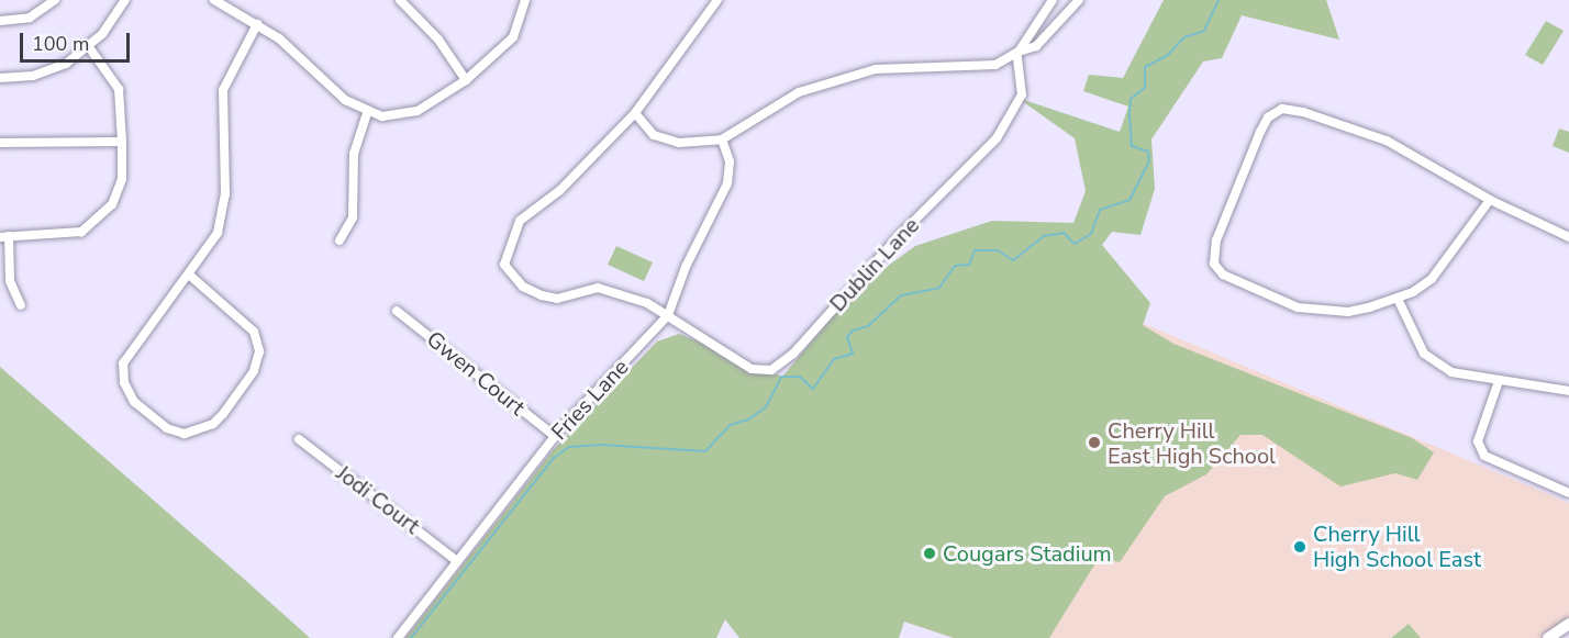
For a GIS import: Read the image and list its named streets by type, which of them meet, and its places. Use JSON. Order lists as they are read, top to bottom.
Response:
{
  "streets": {
    "street": [
      "Dublin Lane",
      "Gwen Court",
      "Fries Lane",
      "Jodi Court"
    ]
  },
  "crossings": [
    ["Dublin Lane", "Fries Lane"],
    ["Gwen Court", "Fries Lane"],
    ["Fries Lane", "Jodi Court"]
  ],
  "places": ["Cherry Hill East High School", "Cherry Hill High School East", "Cougars Stadium"],
  "scale_bar": "100 m"
}
